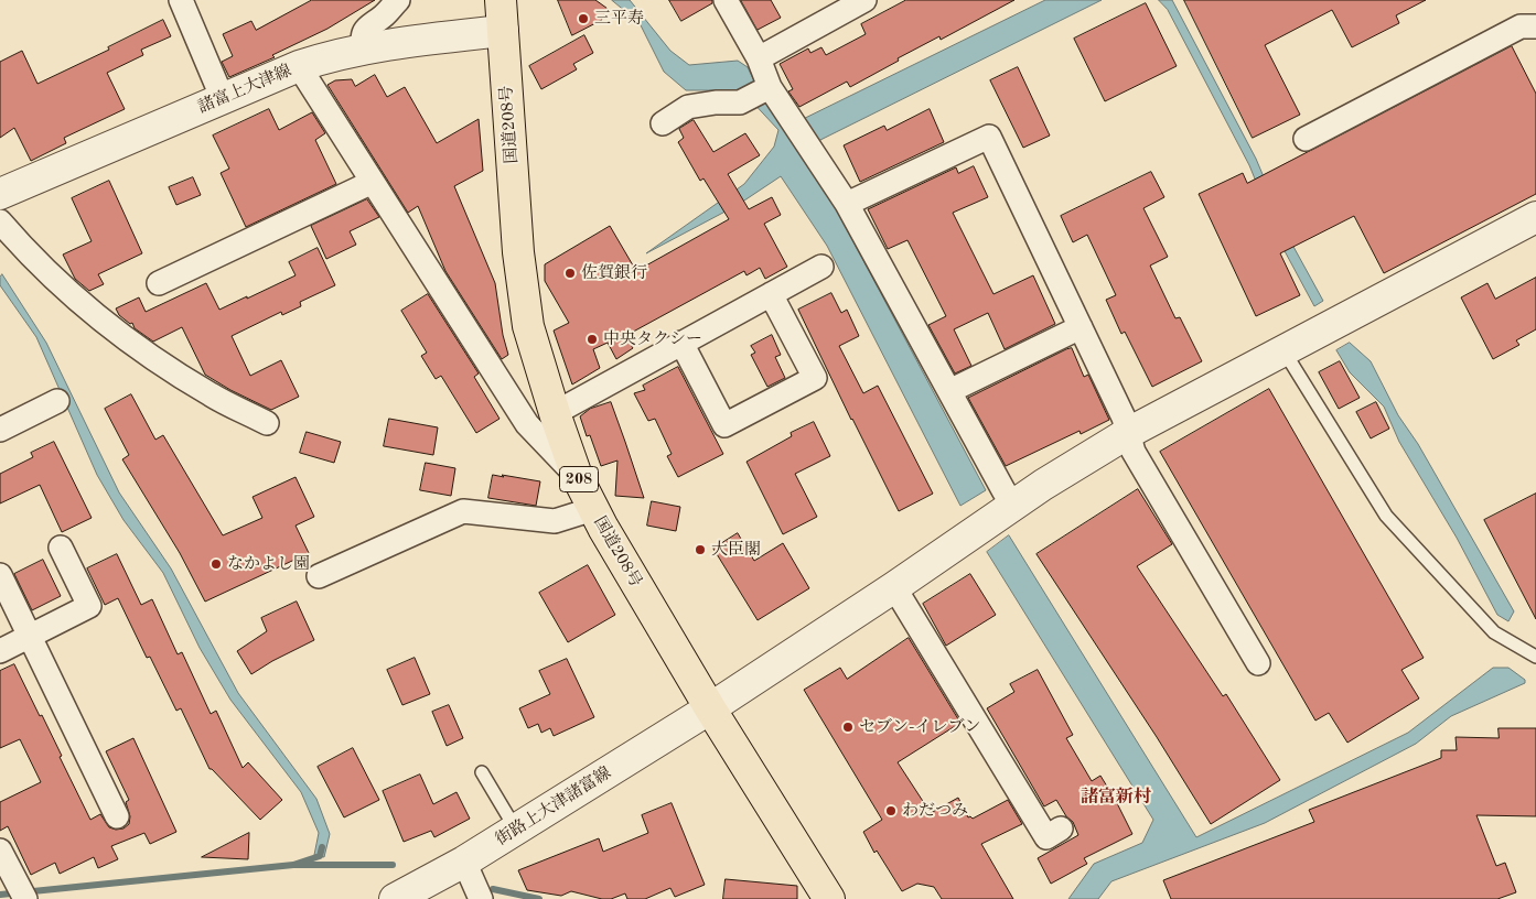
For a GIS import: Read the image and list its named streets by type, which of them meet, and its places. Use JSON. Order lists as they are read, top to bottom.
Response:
{
  "streets": {
    "highway": ["国道208号", "208"],
    "street": ["諸富上大津線", "街路上大津諸富線"]
  },
  "crossings": [
    ["諸富上大津線", "国道208号"],
    ["国道208号", "街路上大津諸富線"]
  ],
  "districts": ["諸富新村"],
  "places": [
    "三平寿",
    "佐賀銀行",
    "中央タクシー",
    "大臣閣",
    "なかよし園",
    "セブン-イレブン",
    "わだつみ"
  ]
}
